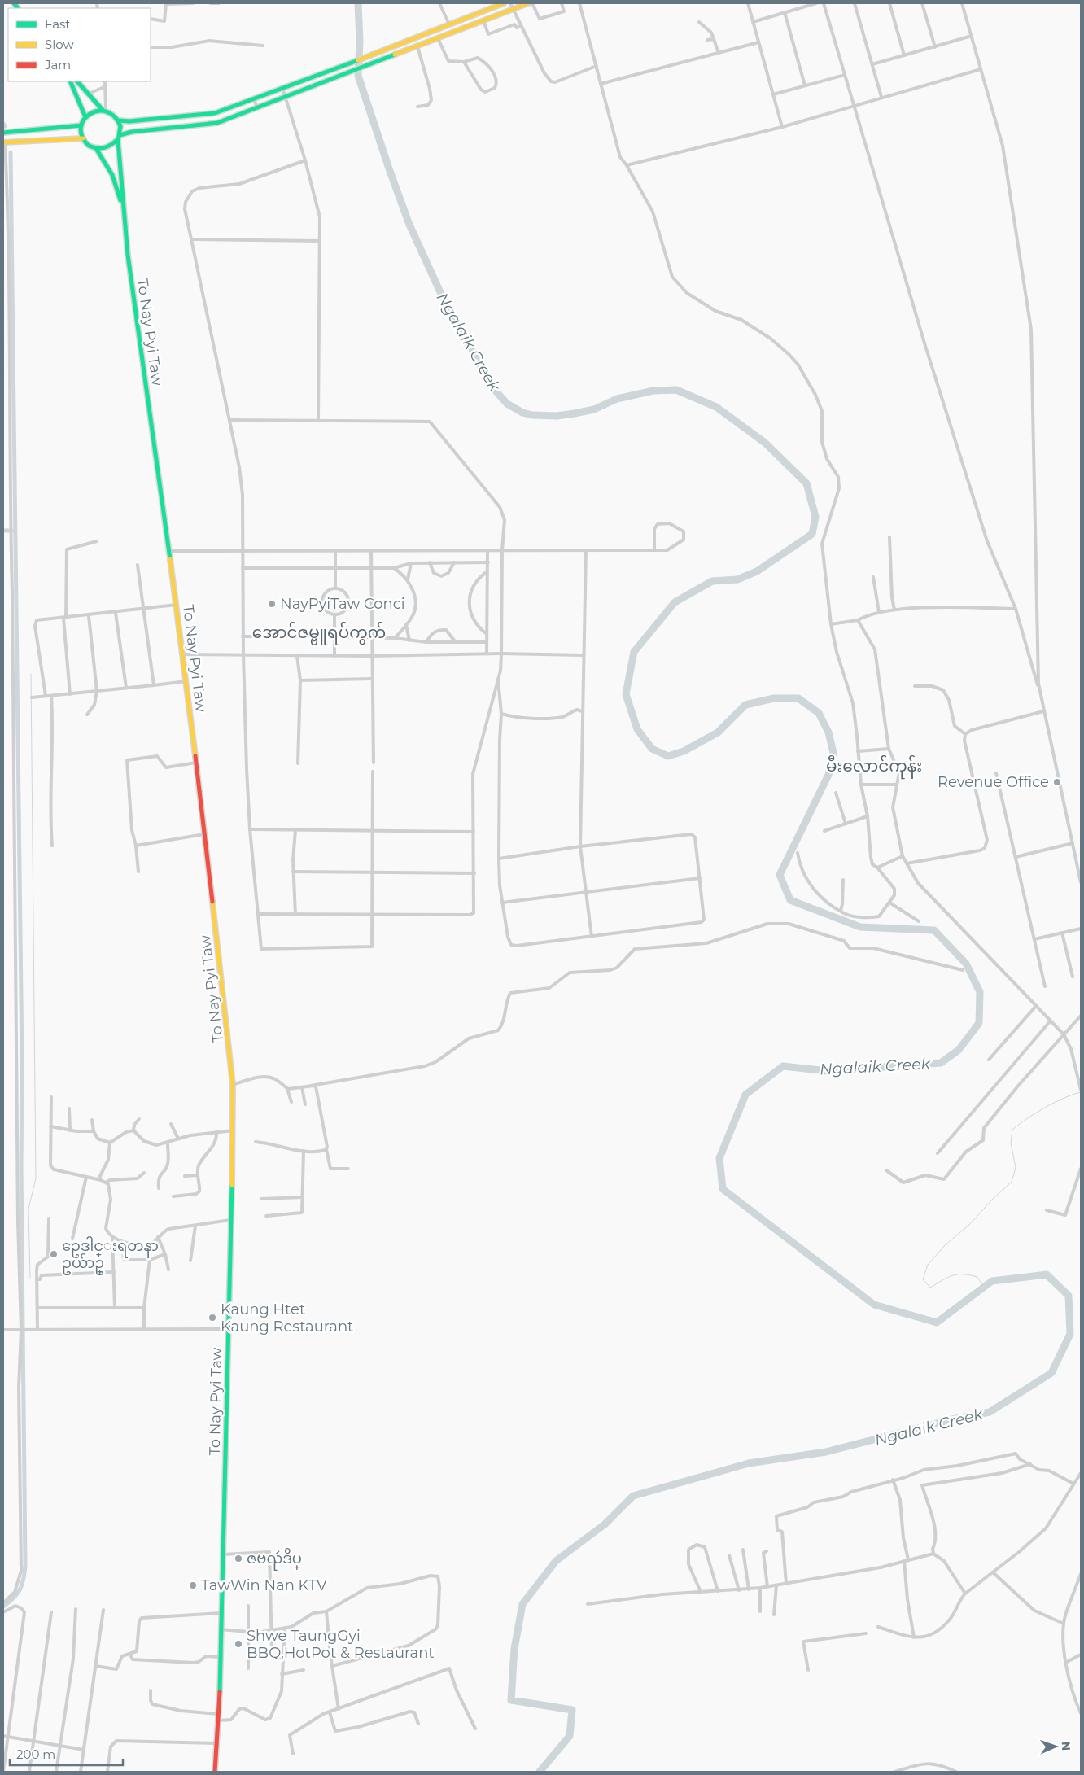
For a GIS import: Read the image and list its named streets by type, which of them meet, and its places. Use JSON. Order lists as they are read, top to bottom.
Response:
{
  "streets": {
    "main road": ["To Nay Pyi Taw"]
  },
  "districts": ["အောင်ဇမ္ဗူရပ်ကွက်", "မီးလောင်ကုန်း"],
  "water": ["Ngalaik Creek"],
  "places": [
    "NayPyiTaw Conci",
    "Revenue Office",
    "ဥေဒါင္းရတနာ ဥယ်ာဥ္",
    "Kaung Htet Kaung Restaurant",
    "ဇဗၺဴဒိပ္",
    "TawWin Nan KTV",
    "Shwe TaungGyi BBQ,HotPot & Restaurant"
  ],
  "legend": ["Fast", "Slow", "Jam"],
  "scale_bar": "200 m",
  "north": "right"
}
